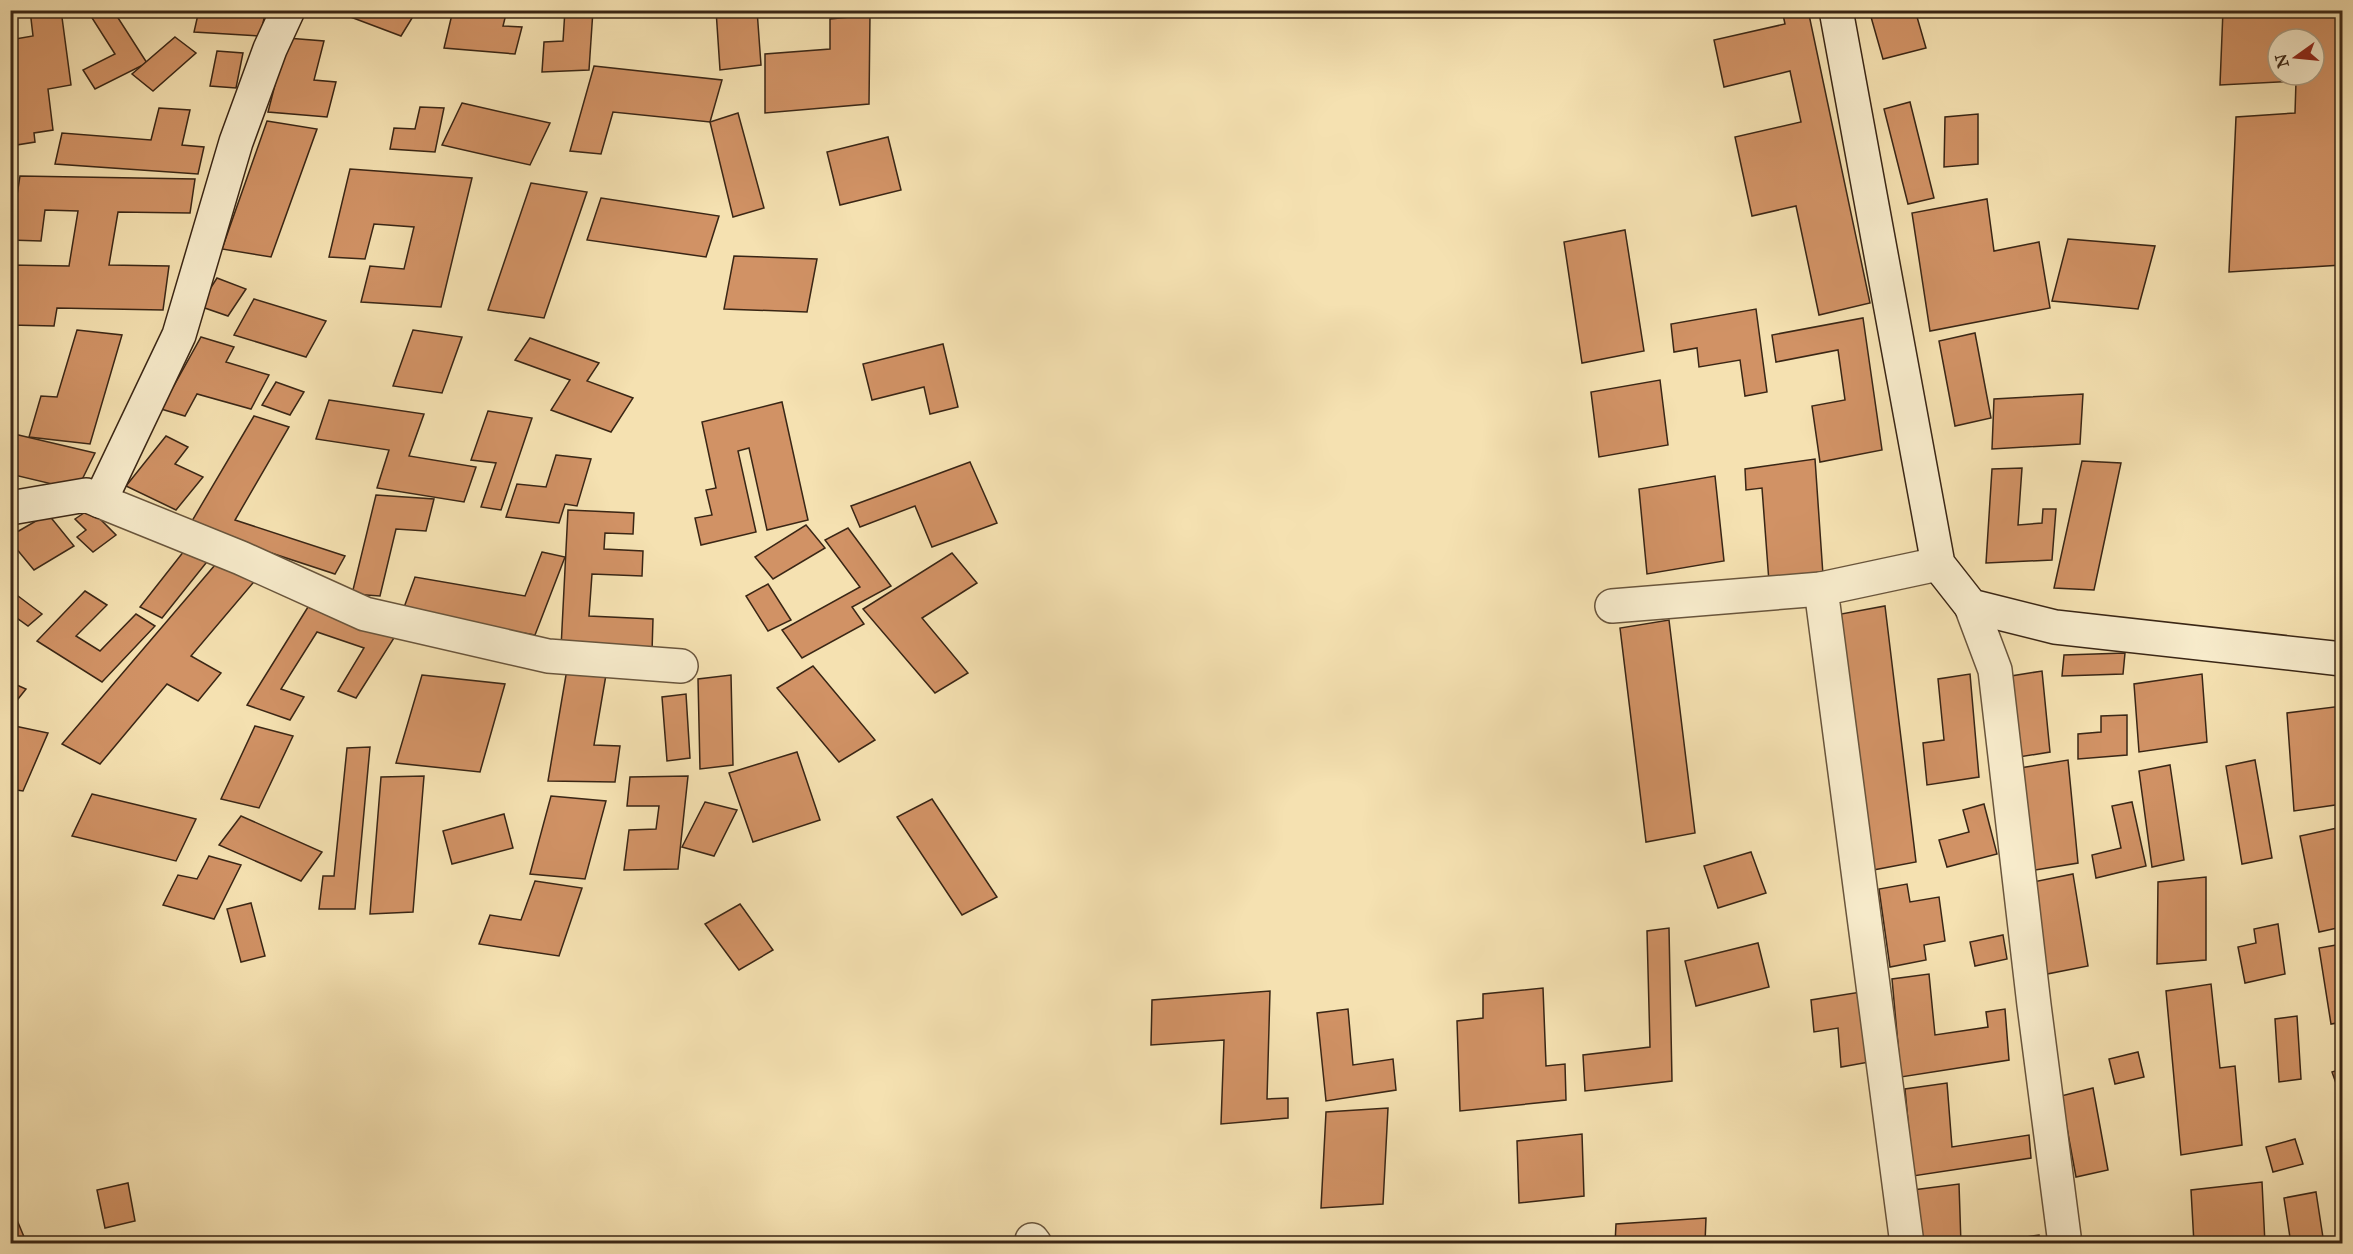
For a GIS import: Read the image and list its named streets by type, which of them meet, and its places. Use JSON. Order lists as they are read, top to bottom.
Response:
{
  "north": "left"
}
